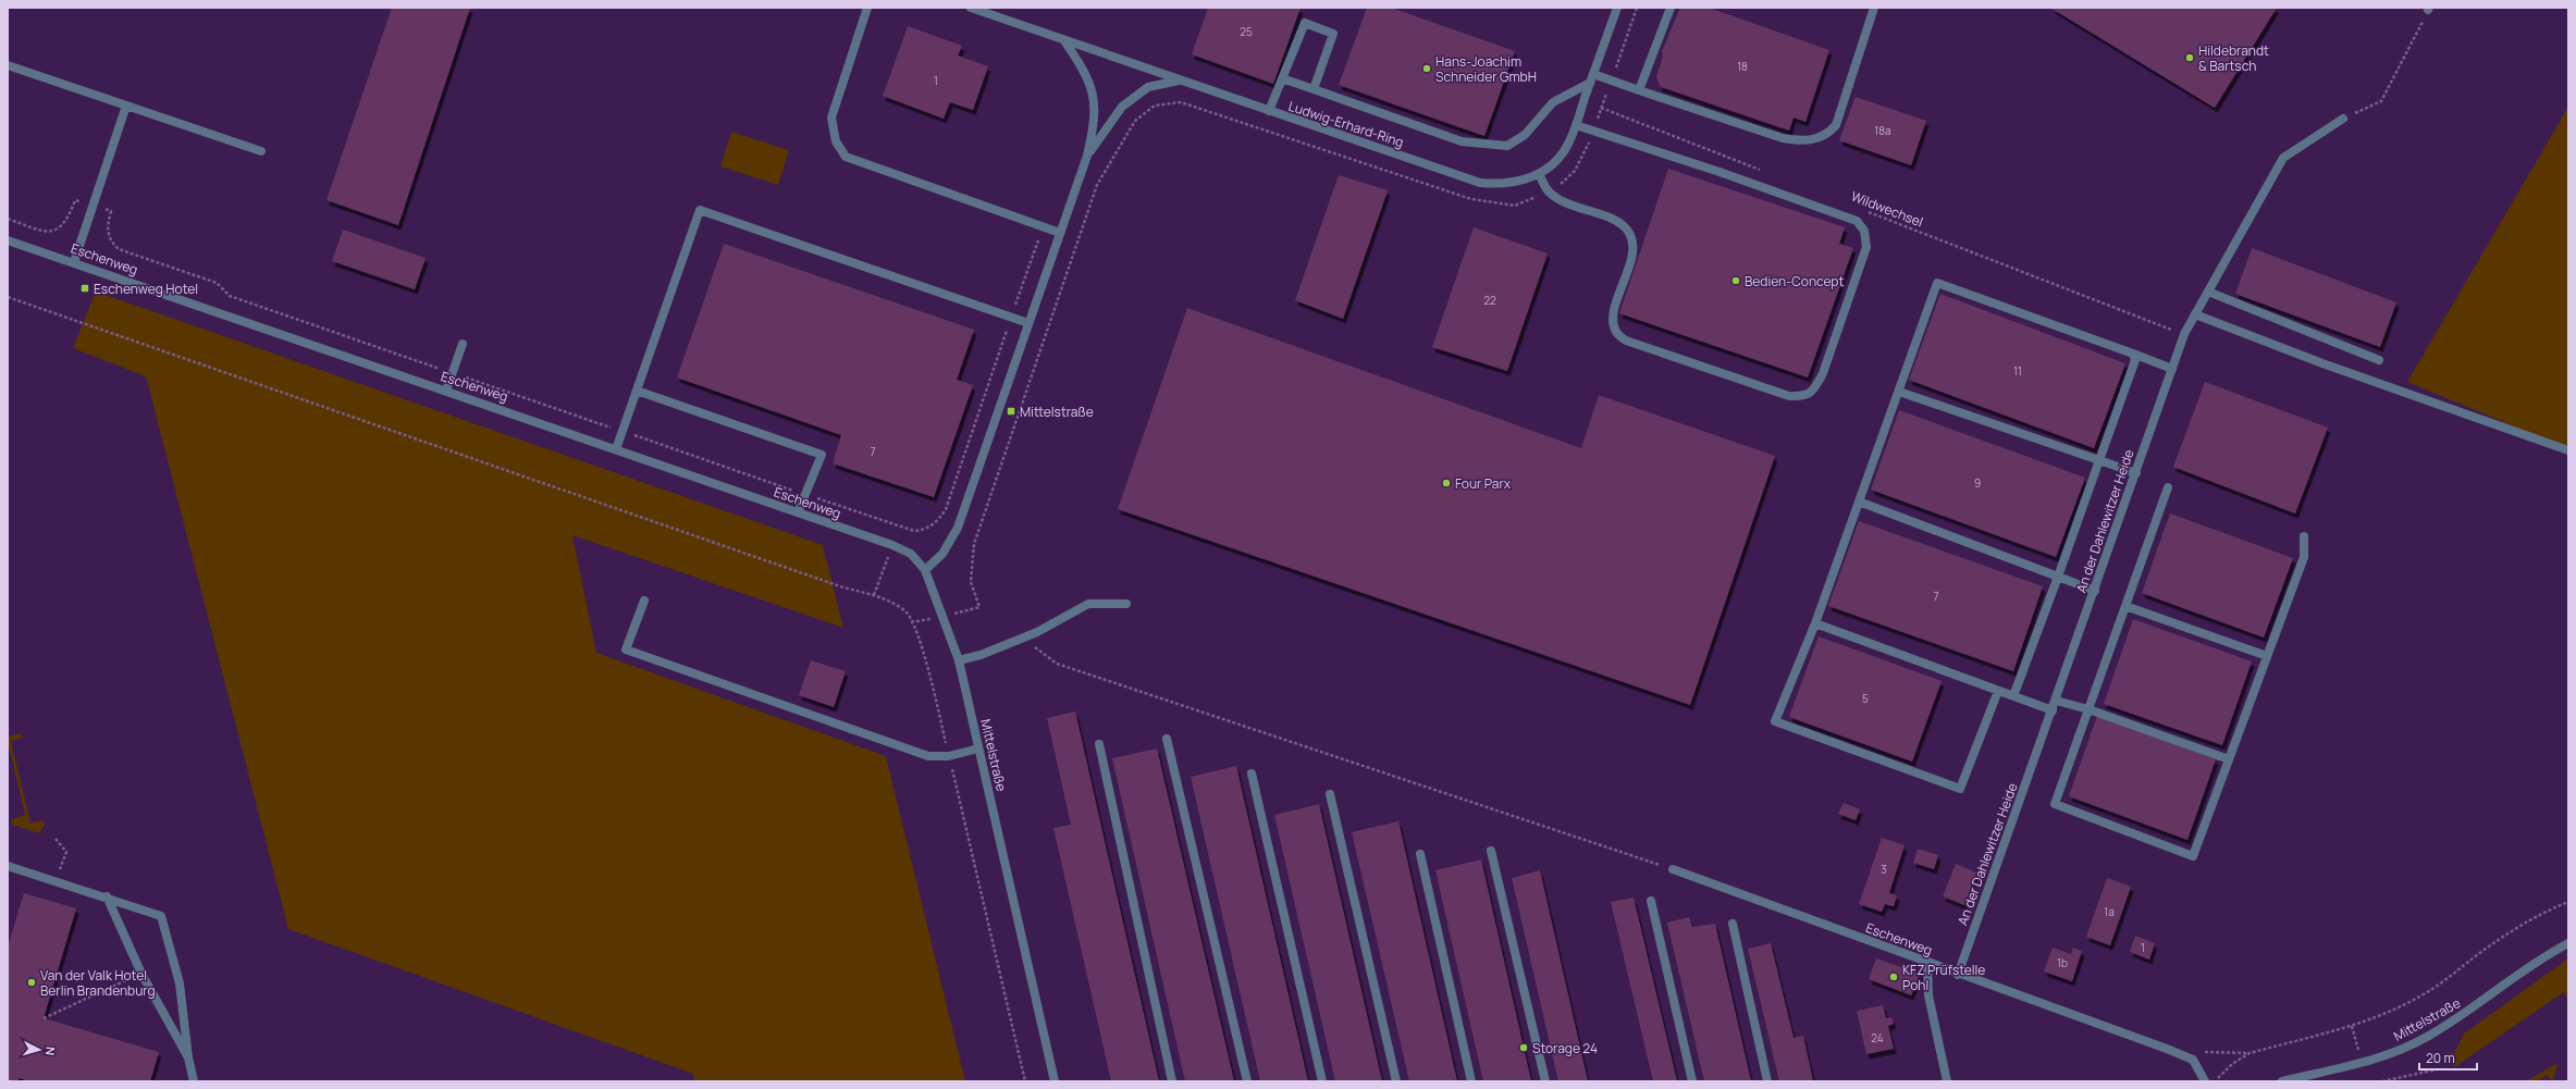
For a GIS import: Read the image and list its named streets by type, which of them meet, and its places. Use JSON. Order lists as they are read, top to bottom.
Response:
{
  "streets": {
    "street": [
      "Ludwig-Erhard-Ring",
      "Eschenweg",
      "An der Dahlewitzer Heide",
      "Mittelstraße"
    ],
    "path": ["Wildwechsel"]
  },
  "crossings": [
    ["Wildwechsel", "An der Dahlewitzer Heide"],
    ["Eschenweg", "An der Dahlewitzer Heide"],
    ["Eschenweg", "Mittelstraße"]
  ],
  "places": {
    "other": [
      "Hildebrandt & Bartsch",
      "Hans-Joachim Schneider GmbH",
      "Bedien-Concept",
      "Four Parx",
      "KFZ Prüfstelle Pohl",
      "Van der Valk Hotel Berlin Brandenburg",
      "Storage 24"
    ],
    "transit": ["Eschenweg Hotel", "Mittelstraße"]
  },
  "house_numbers": [
    "25",
    "18",
    "1",
    "18a",
    "22",
    "11",
    "7",
    "9",
    "7",
    "5",
    "3",
    "1a",
    "1",
    "1b",
    "24"
  ],
  "scale_bar": "20 m",
  "north": "right"
}
